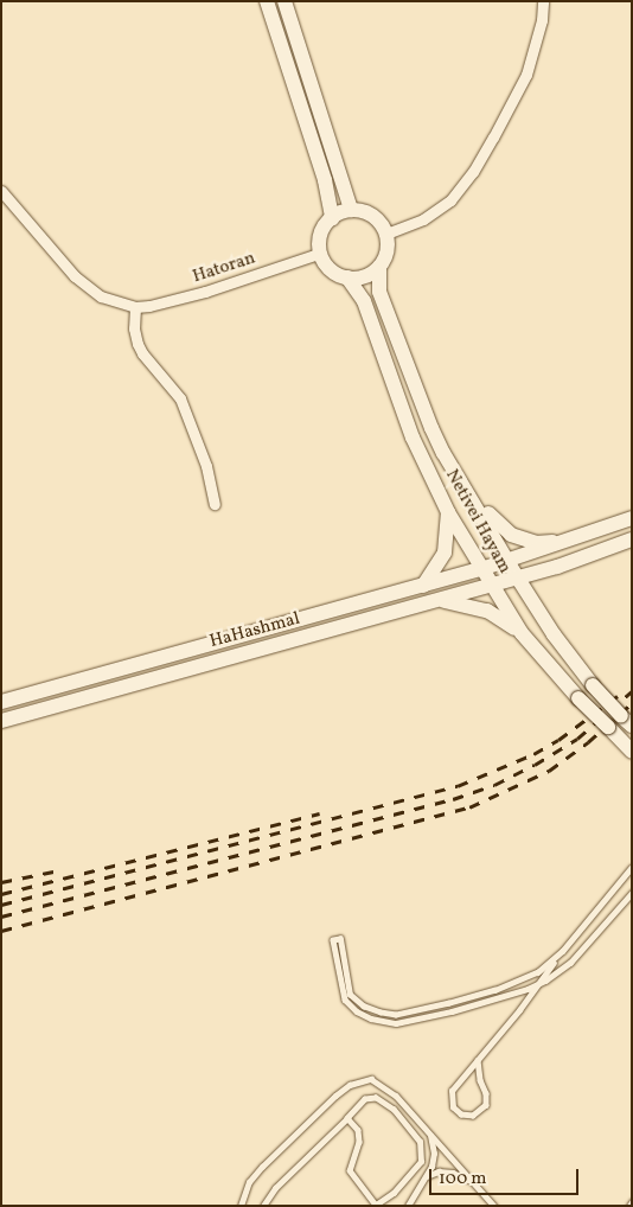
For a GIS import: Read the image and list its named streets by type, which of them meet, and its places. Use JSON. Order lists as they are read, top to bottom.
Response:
{
  "streets": {
    "street": ["Hatoran", "Netivei Hayam", "HaHashmal"]
  },
  "crossings": [
    ["Hatoran", "Netivei Hayam"],
    ["Netivei Hayam", "HaHashmal"]
  ],
  "scale_bar": "100 m"
}
